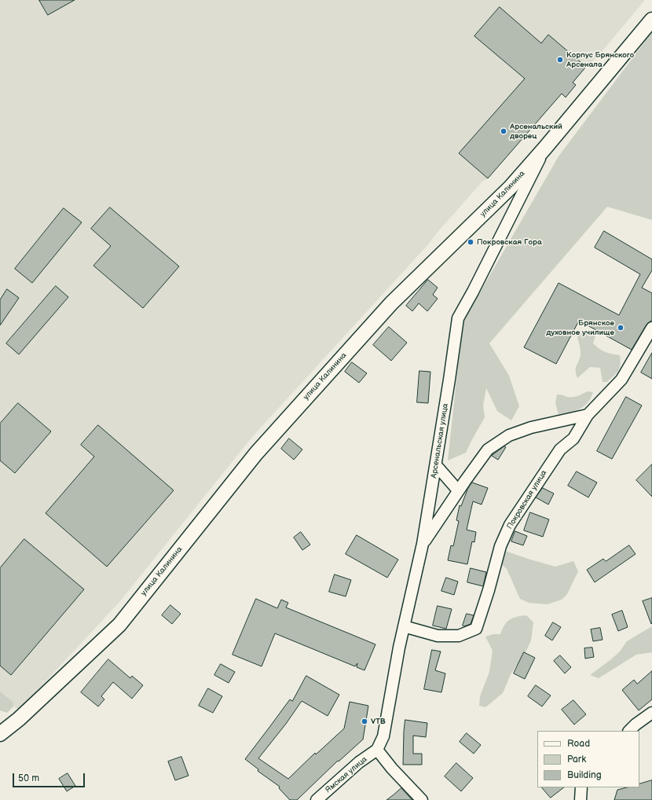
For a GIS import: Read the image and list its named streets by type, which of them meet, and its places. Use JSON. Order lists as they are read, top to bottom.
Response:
{
  "streets": {
    "main road": ["улица Калинина"],
    "street": ["Арсенальская улица", "Покровская улица", "Ямская улица"]
  },
  "crossings": [
    ["улица Калинина", "Арсенальская улица"],
    ["Арсенальская улица", "Покровская улица"],
    ["Арсенальская улица", "Ямская улица"]
  ],
  "places": [
    "Корпус Брянского Арсенала",
    "Арсенальский дворец",
    "Покровская Гора",
    "Брянское духовное училище",
    "VTB"
  ],
  "legend": ["Road", "Park", "Building"],
  "scale_bar": "50 m"
}
